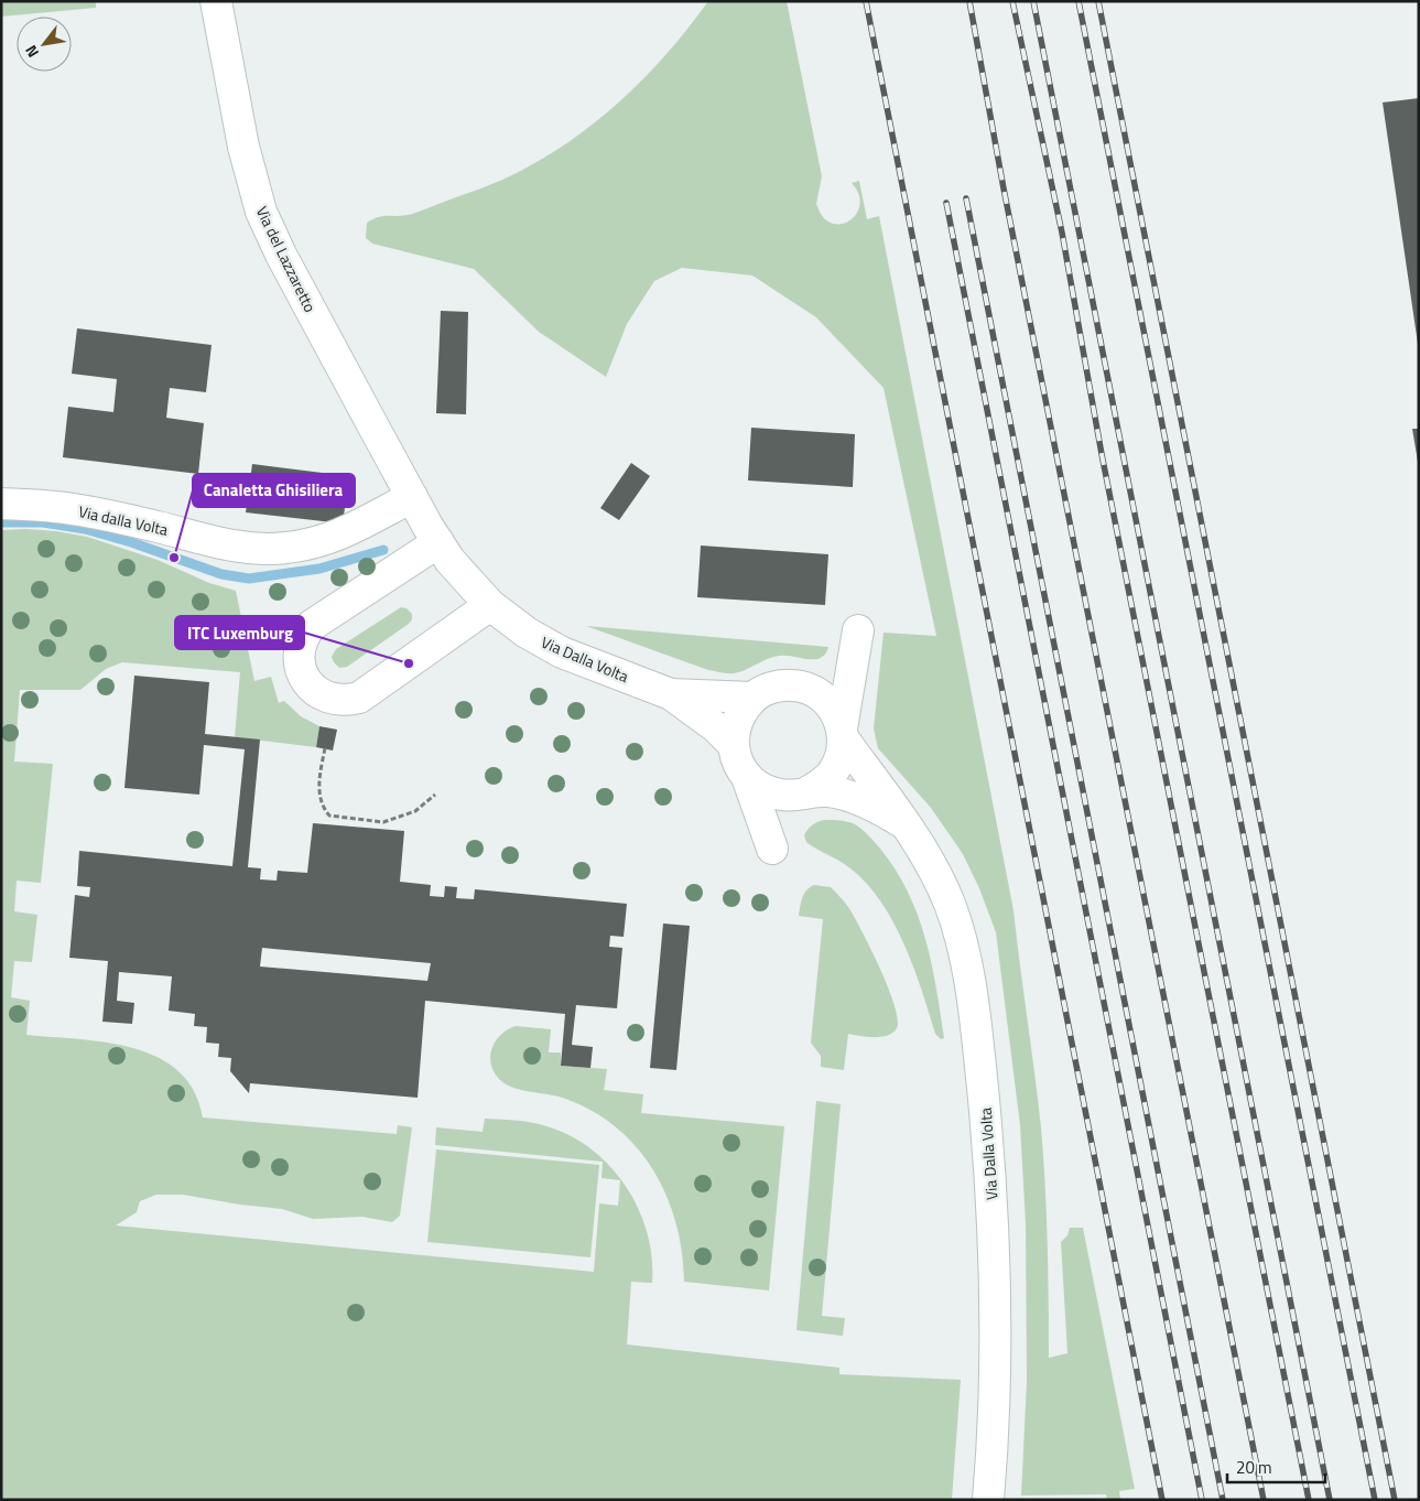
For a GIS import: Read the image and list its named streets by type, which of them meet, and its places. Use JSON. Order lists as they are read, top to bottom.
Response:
{
  "streets": {
    "street": ["Via del Lazzaretto", "Via dalla Volta", "Via Dalla Volta"]
  },
  "crossings": [
    ["Via del Lazzaretto", "Via dalla Volta"]
  ],
  "places": ["Canaletta Ghisiliera", "ITC Luxemburg"],
  "scale_bar": "20 m",
  "north": "bottom left"
}
